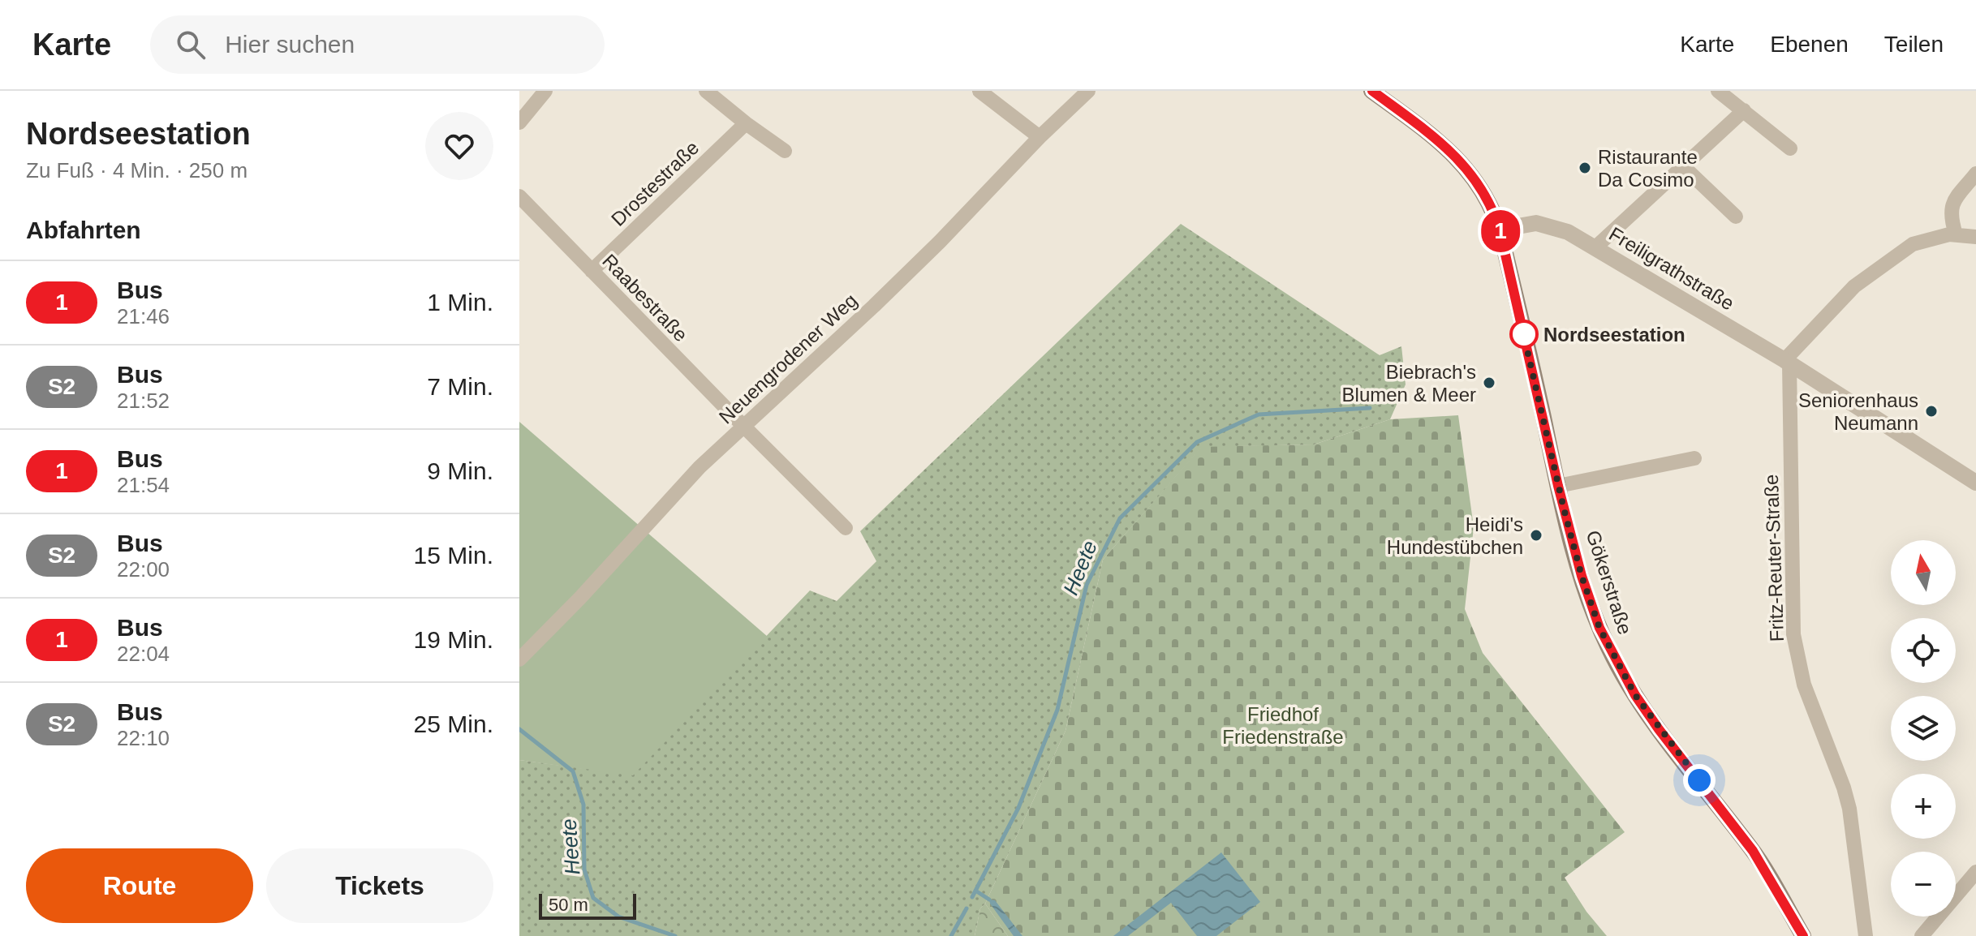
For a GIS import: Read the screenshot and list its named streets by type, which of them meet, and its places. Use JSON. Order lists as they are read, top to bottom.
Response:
{
  "streets": {
    "main road": ["Gökerstraße"],
    "street": [
      "Drostestraße",
      "Freiligrathstraße",
      "Raabestraße",
      "Neuengrodener Weg",
      "Fritz-Reuter-Straße"
    ]
  },
  "crossings": [
    ["Drostestraße", "Raabestraße"],
    ["Freiligrathstraße", "Fritz-Reuter-Straße"],
    ["Freiligrathstraße", "Gökerstraße"],
    ["Raabestraße", "Neuengrodener Weg"]
  ],
  "water": ["Heete"],
  "parks": ["Friedhof Friedenstraße"],
  "places": [
    "Ristaurante Da Cosimo",
    "Nordseestation",
    "Biebrach's Blumen & Meer",
    "Seniorenhaus Neumann",
    "Heidi's Hundestübchen"
  ],
  "lines": ["bus line 1"],
  "scale_bar": "50 m",
  "north": "top",
  "page": {
    "header": "Karte",
    "search": "Hier suchen",
    "nav": ["Karte", "Ebenen", "Teilen"],
    "heading": [
      ["Nordseestation", "Zu Fuß · 4 Min. · 250 m"],
      "Abfahrten"
    ],
    "on_map": "1",
    "list": [
      {
        "mark": "1",
        "name": "Bus",
        "note": "21:46",
        "value": "1 Min."
      },
      {
        "mark": "S2",
        "name": "Bus",
        "note": "21:52",
        "value": "7 Min."
      },
      {
        "mark": "1",
        "name": "Bus",
        "note": "21:54",
        "value": "9 Min."
      },
      {
        "mark": "S2",
        "name": "Bus",
        "note": "22:00",
        "value": "15 Min."
      },
      {
        "mark": "1",
        "name": "Bus",
        "note": "22:04",
        "value": "19 Min."
      },
      {
        "mark": "S2",
        "name": "Bus",
        "note": "22:10",
        "value": "25 Min."
      }
    ],
    "map_buttons": ["+", "−"],
    "buttons": ["Route", "Tickets"],
    "scale": "50 m"
  }
}
